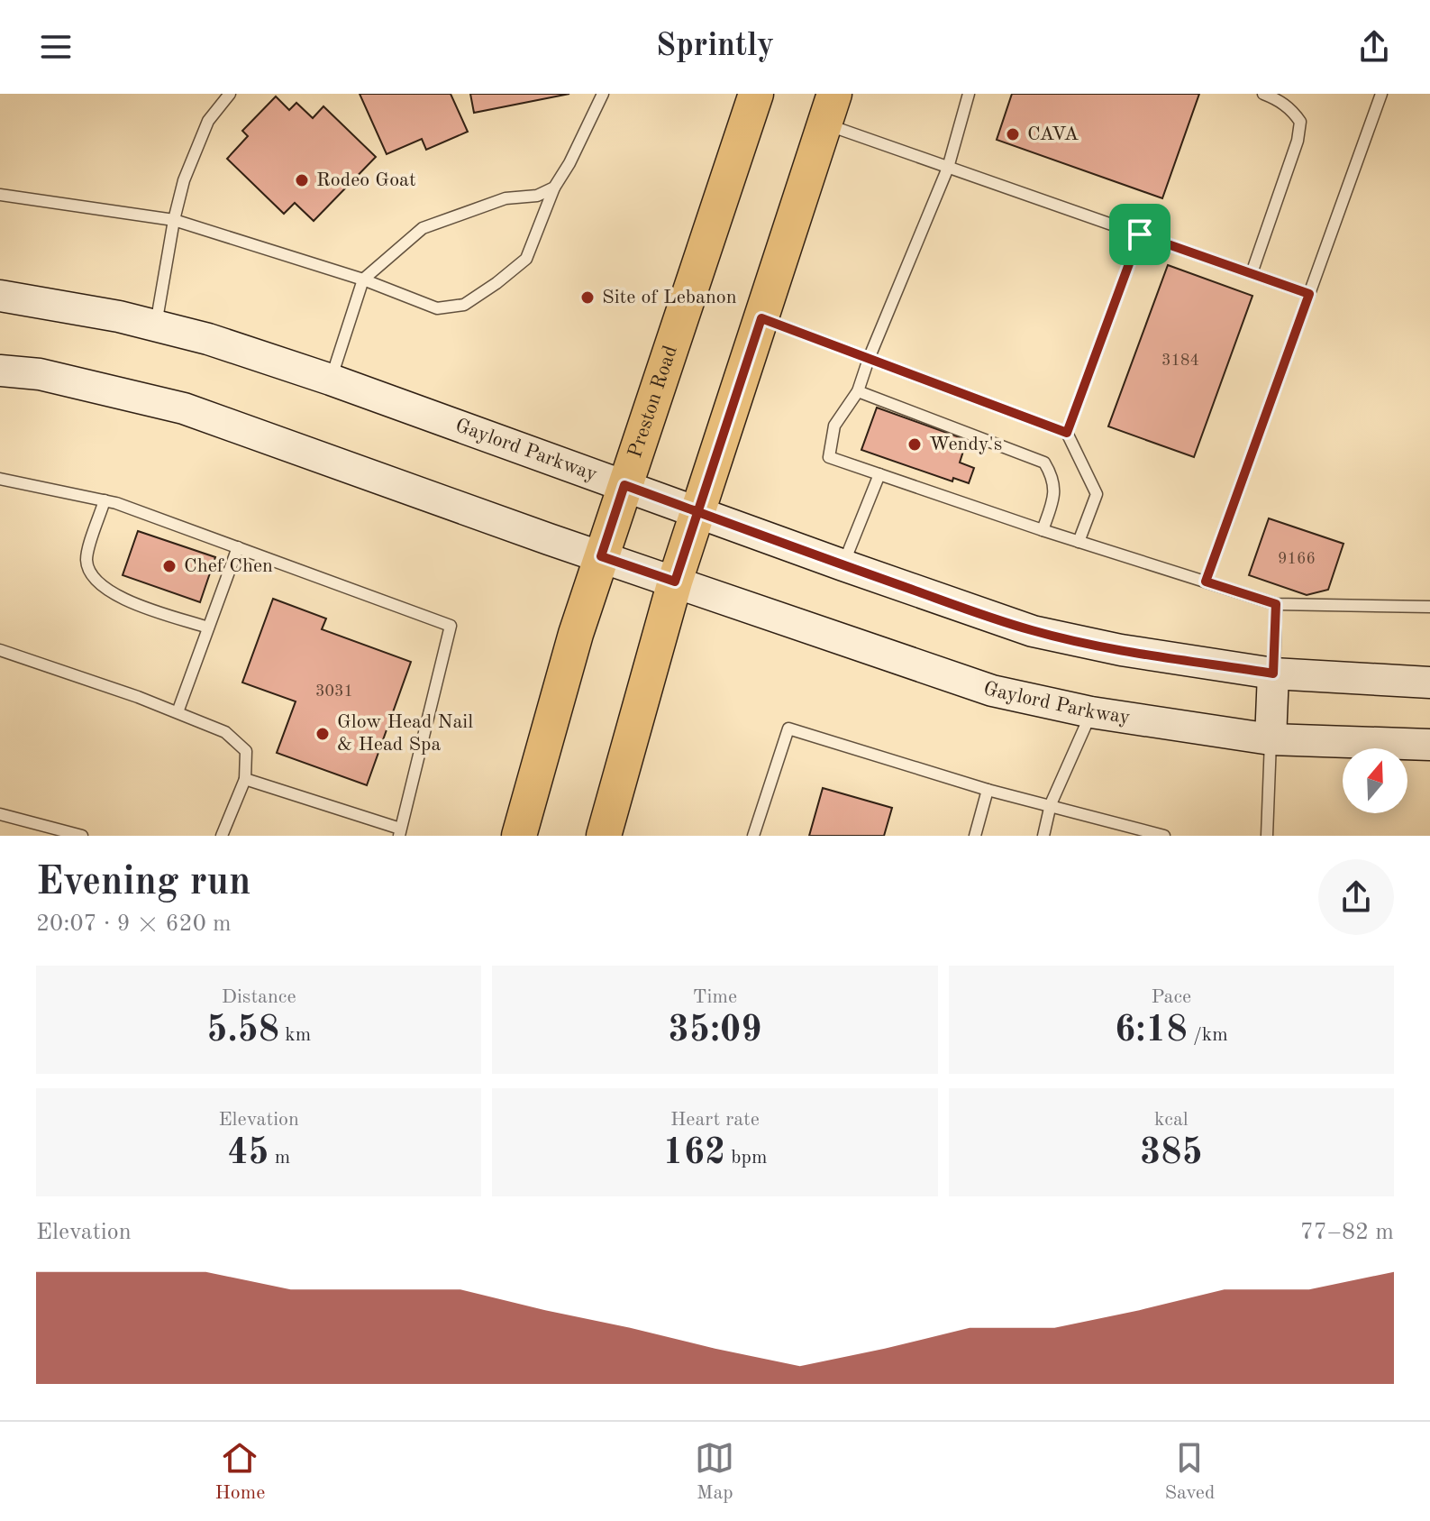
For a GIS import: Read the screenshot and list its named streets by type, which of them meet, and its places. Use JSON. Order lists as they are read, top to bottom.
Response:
{
  "streets": {
    "main road": ["Preston Road"],
    "street": ["Gaylord Parkway"]
  },
  "crossings": [
    ["Preston Road", "Gaylord Parkway"]
  ],
  "places": [
    "CAVA",
    "Rodeo Goat",
    "Site of Lebanon",
    "Wendy's",
    "Chef Chen",
    "Glow Head Nail & Head Spa"
  ],
  "house_numbers": ["3184", "9166", "3031"],
  "north": "top",
  "page": {
    "header": "Sprintly",
    "heading": ["Evening run", "20:07 · 9 × 620 m"],
    "stats": [
      ["Distance", "5.58 km"],
      ["Time", "35:09"],
      ["Pace", "6:18 /km"],
      ["Elevation", "45 m"],
      ["Heart rate", "162 bpm"],
      ["kcal", "385"]
    ],
    "chart": ["Elevation", "77–82 m"],
    "tabs": ["Home", "Map", "Saved"]
  }
}
